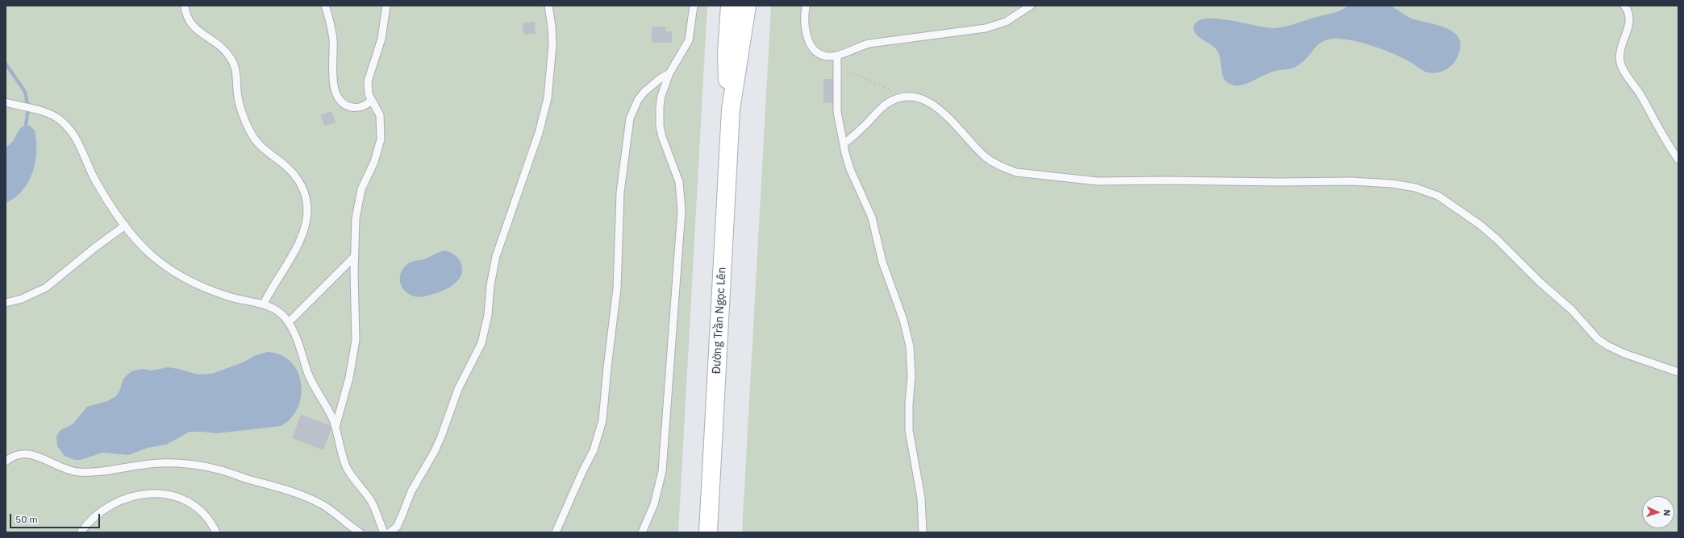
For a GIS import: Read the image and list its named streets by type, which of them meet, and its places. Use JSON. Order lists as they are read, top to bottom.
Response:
{
  "streets": {
    "street": ["Đường Trần Ngọc Lên"]
  },
  "scale_bar": "50 m",
  "north": "right"
}
